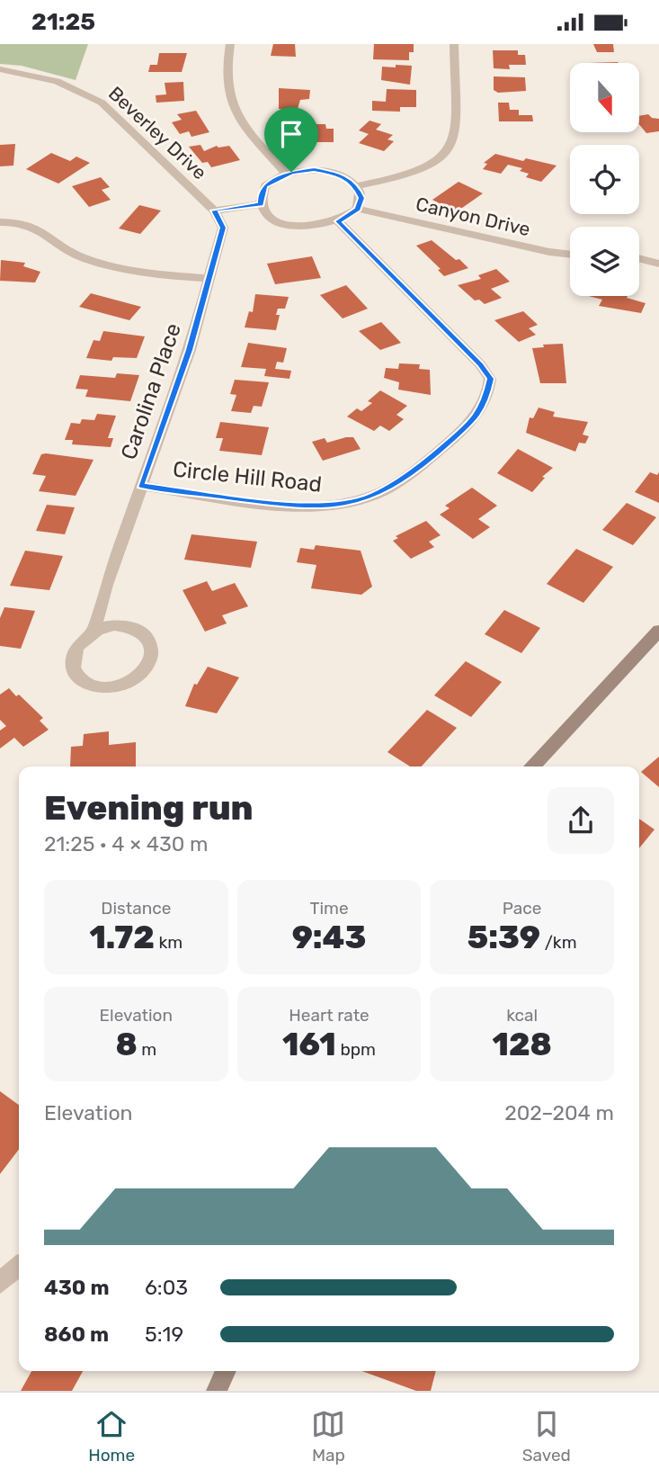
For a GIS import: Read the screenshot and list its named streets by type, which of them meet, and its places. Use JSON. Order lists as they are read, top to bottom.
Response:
{
  "streets": {
    "street": [
      "Beverley Drive",
      "Canyon Drive",
      "Carolina Place",
      "Circle Hill Road"
    ]
  },
  "crossings": [
    ["Beverley Drive", "Carolina Place"],
    ["Carolina Place", "Circle Hill Road"]
  ],
  "north": "bottom",
  "page": {
    "status": "21:25",
    "heading": ["Evening run", "21:25 · 4 × 430 m"],
    "stats": [
      ["Distance", "1.72 km"],
      ["Time", "9:43"],
      ["Pace", "5:39 /km"],
      ["Elevation", "8 m"],
      ["Heart rate", "161 bpm"],
      ["kcal", "128"]
    ],
    "chart": ["Elevation", "202–204 m"],
    "list": [
      {
        "name": "430 m",
        "note": "6:03"
      },
      {
        "name": "860 m",
        "note": "5:19"
      }
    ],
    "tabs": ["Home", "Map", "Saved"]
  }
}
